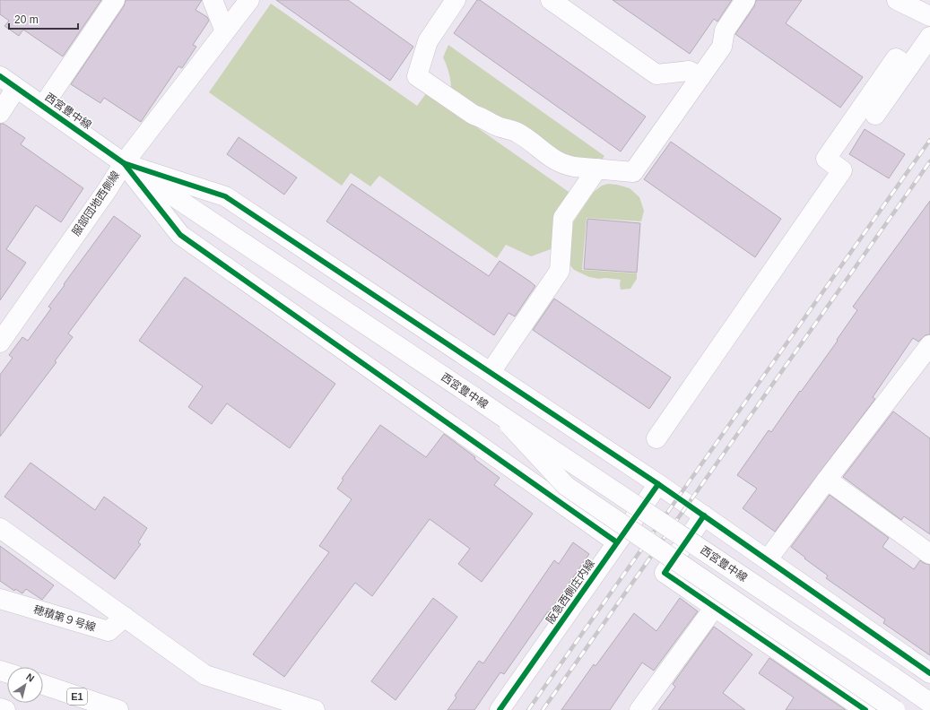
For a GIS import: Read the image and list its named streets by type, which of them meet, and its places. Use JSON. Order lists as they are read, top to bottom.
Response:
{
  "streets": {
    "main road": [
      "西宮豊中線",
      "服部団地西側線",
      "阪急西側庄内線",
      "穂積第９号線",
      "E1"
    ]
  },
  "crossings": [
    ["西宮豊中線", "服部団地西側線"]
  ],
  "scale_bar": "20 m",
  "north": "top right"
}
